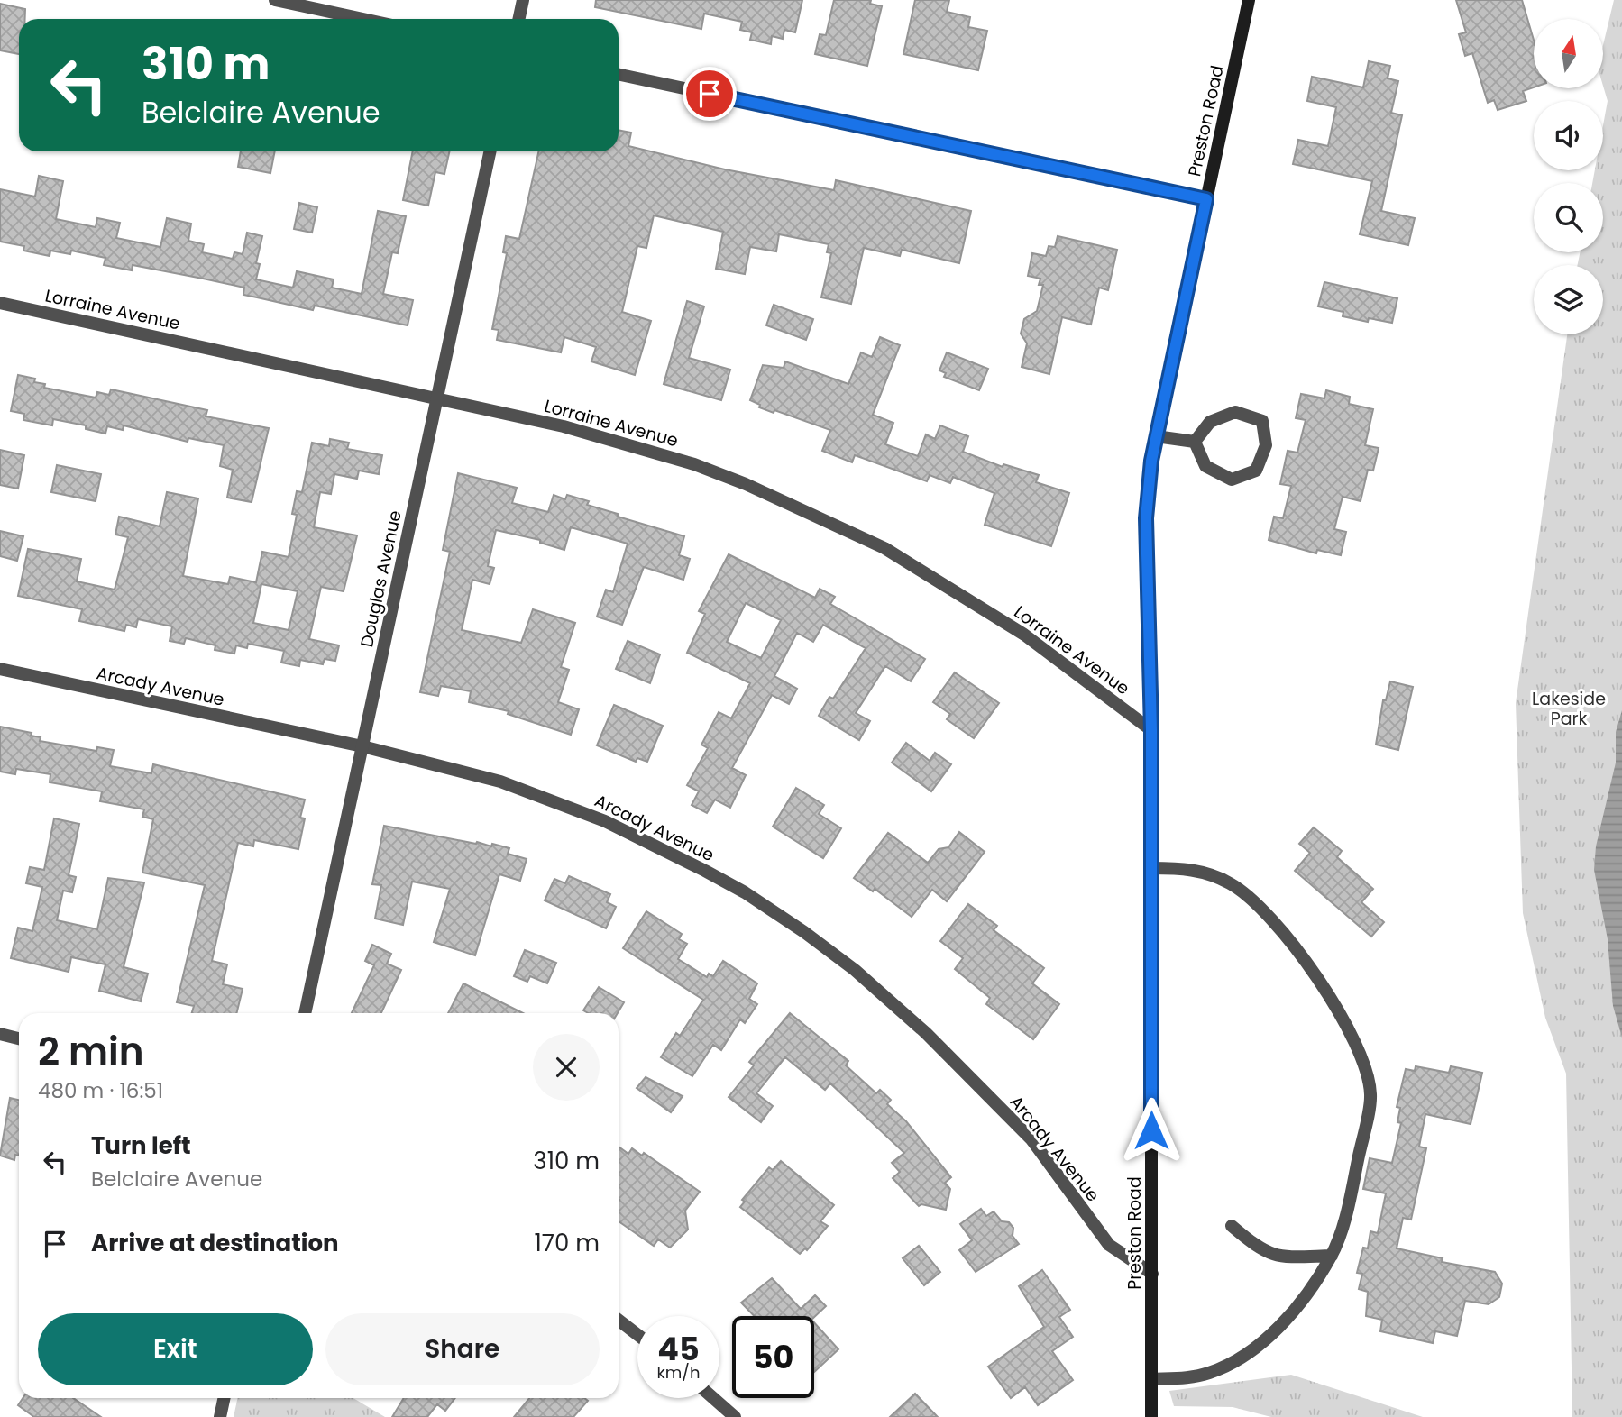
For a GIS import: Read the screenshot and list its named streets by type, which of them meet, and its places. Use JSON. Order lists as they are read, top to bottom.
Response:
{
  "streets": {
    "main road": ["Preston Road"],
    "street": ["Lorraine Avenue", "Douglas Avenue", "Arcady Avenue"]
  },
  "crossings": [
    ["Preston Road", "Lorraine Avenue"],
    ["Preston Road", "Arcady Avenue"],
    ["Lorraine Avenue", "Douglas Avenue"],
    ["Douglas Avenue", "Arcady Avenue"]
  ],
  "parks": ["Lakeside Park"],
  "north": "top",
  "page": {
    "turn": ["310 m", "Belclaire Avenue"],
    "heading": ["2 min", "480 m · 16:51"],
    "list": [
      {
        "name": "Turn left",
        "note": "Belclaire Avenue",
        "value": "310 m"
      },
      {
        "name": "Arrive at destination",
        "value": "170 m"
      }
    ],
    "buttons": ["Exit", "Share"],
    "speed": "45 km/h",
    "limit": "50"
  }
}
